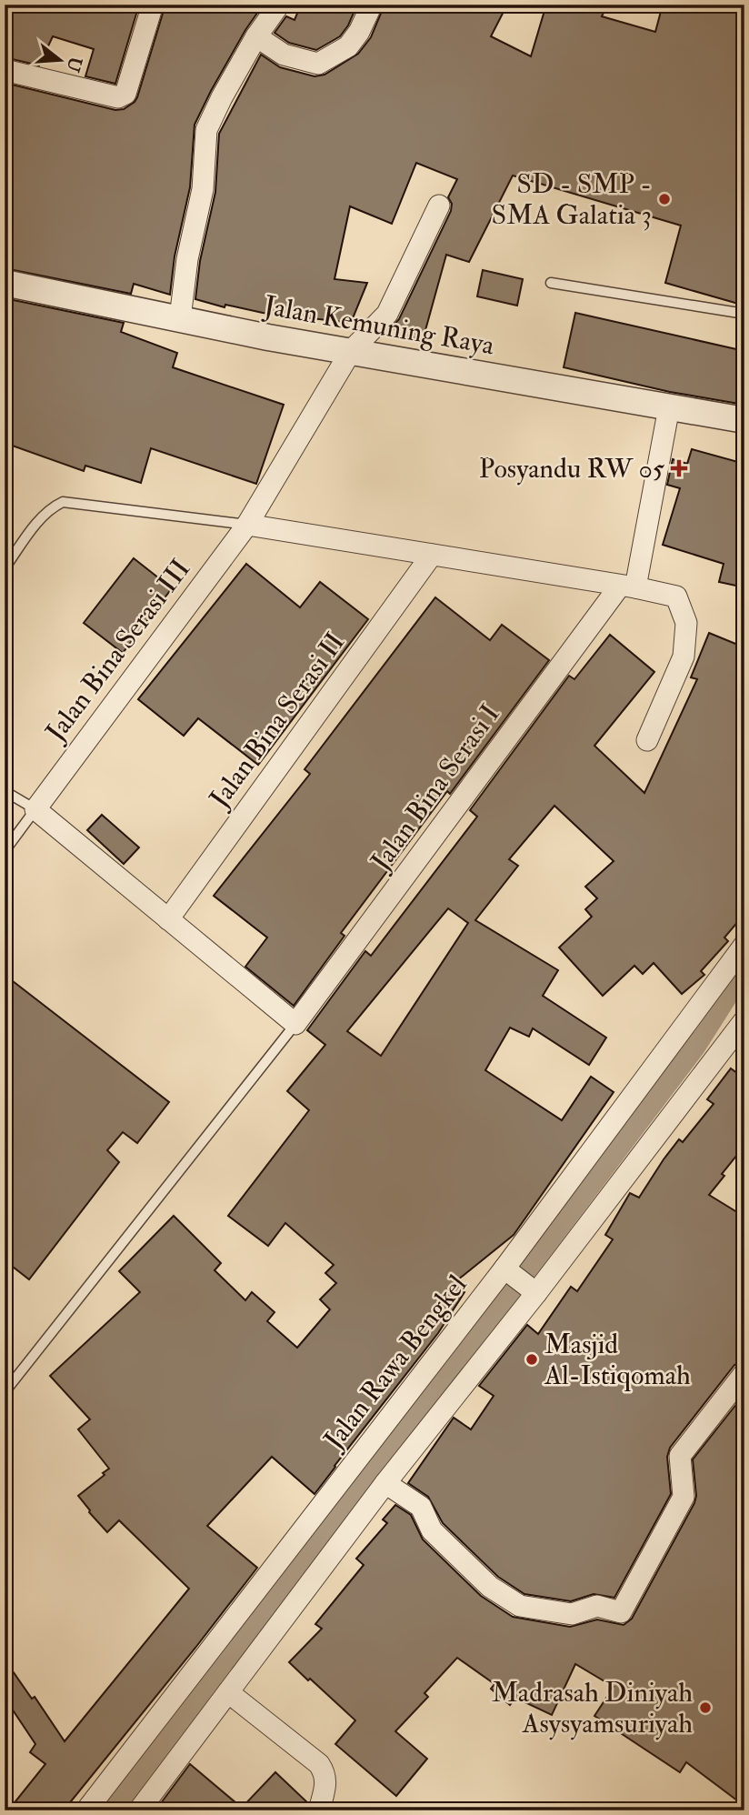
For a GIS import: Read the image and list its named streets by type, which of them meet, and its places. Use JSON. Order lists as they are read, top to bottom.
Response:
{
  "streets": {
    "street": [
      "Jalan Kemuning Raya",
      "Jalan Bina Serasi III",
      "Jalan Bina Serasi II",
      "Jalan Bina Serasi I",
      "Jalan Rawa Bengkel"
    ]
  },
  "crossings": [
    ["Jalan Kemuning Raya", "Jalan Bina Serasi III"]
  ],
  "places": {
    "other": ["SD - SMP - SMA Galatia 3", "Masjid Al-Istiqomah", "Madrasah Diniyah Asysyamsuriyah"],
    "health": ["Posyandu RW 05"]
  },
  "north": "right"
}
